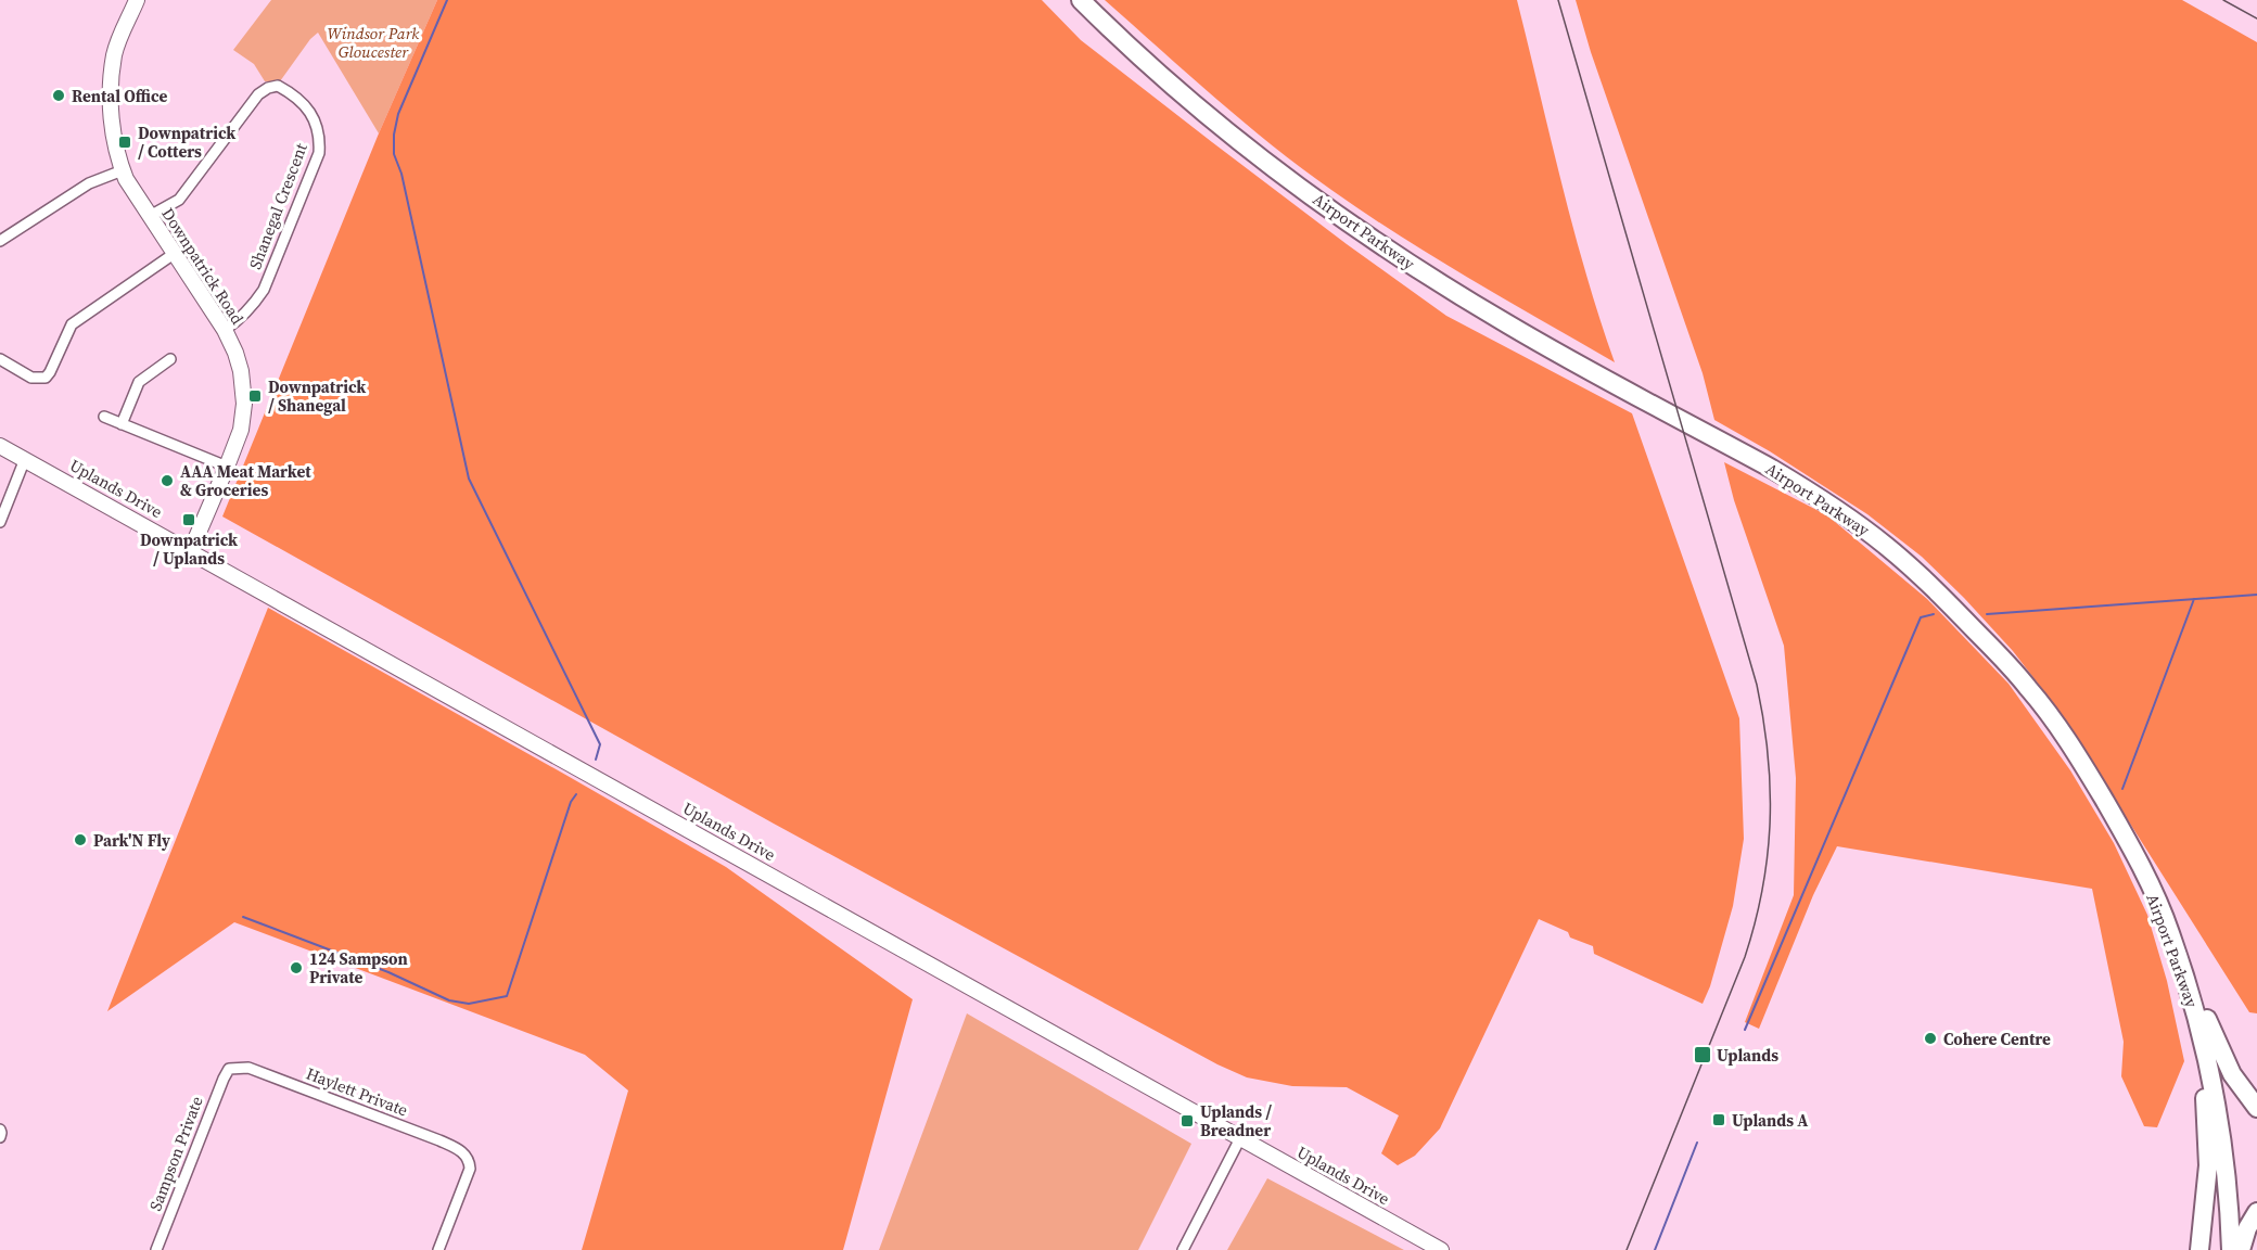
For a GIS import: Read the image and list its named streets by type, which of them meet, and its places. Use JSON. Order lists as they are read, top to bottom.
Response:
{
  "streets": {
    "highway": ["Airport Parkway"],
    "main road": ["Downpatrick Road", "Uplands Drive"],
    "street": ["Shanegal Crescent", "Haylett Private", "Sampson Private"]
  },
  "crossings": [
    ["Shanegal Crescent", "Downpatrick Road"],
    ["Downpatrick Road", "Uplands Drive"],
    ["Haylett Private", "Sampson Private"]
  ],
  "parks": ["Windsor Park Gloucester"],
  "places": {
    "other": [
      "Rental Office",
      "AAA Meat Market & Groceries",
      "Park'N Fly",
      "124 Sampson Private",
      "Cohere Centre"
    ],
    "transit": [
      "Downpatrick / Cotters",
      "Downpatrick / Shanegal",
      "Downpatrick / Uplands",
      "Uplands",
      "Uplands A",
      "Uplands / Breadner"
    ]
  }
}
